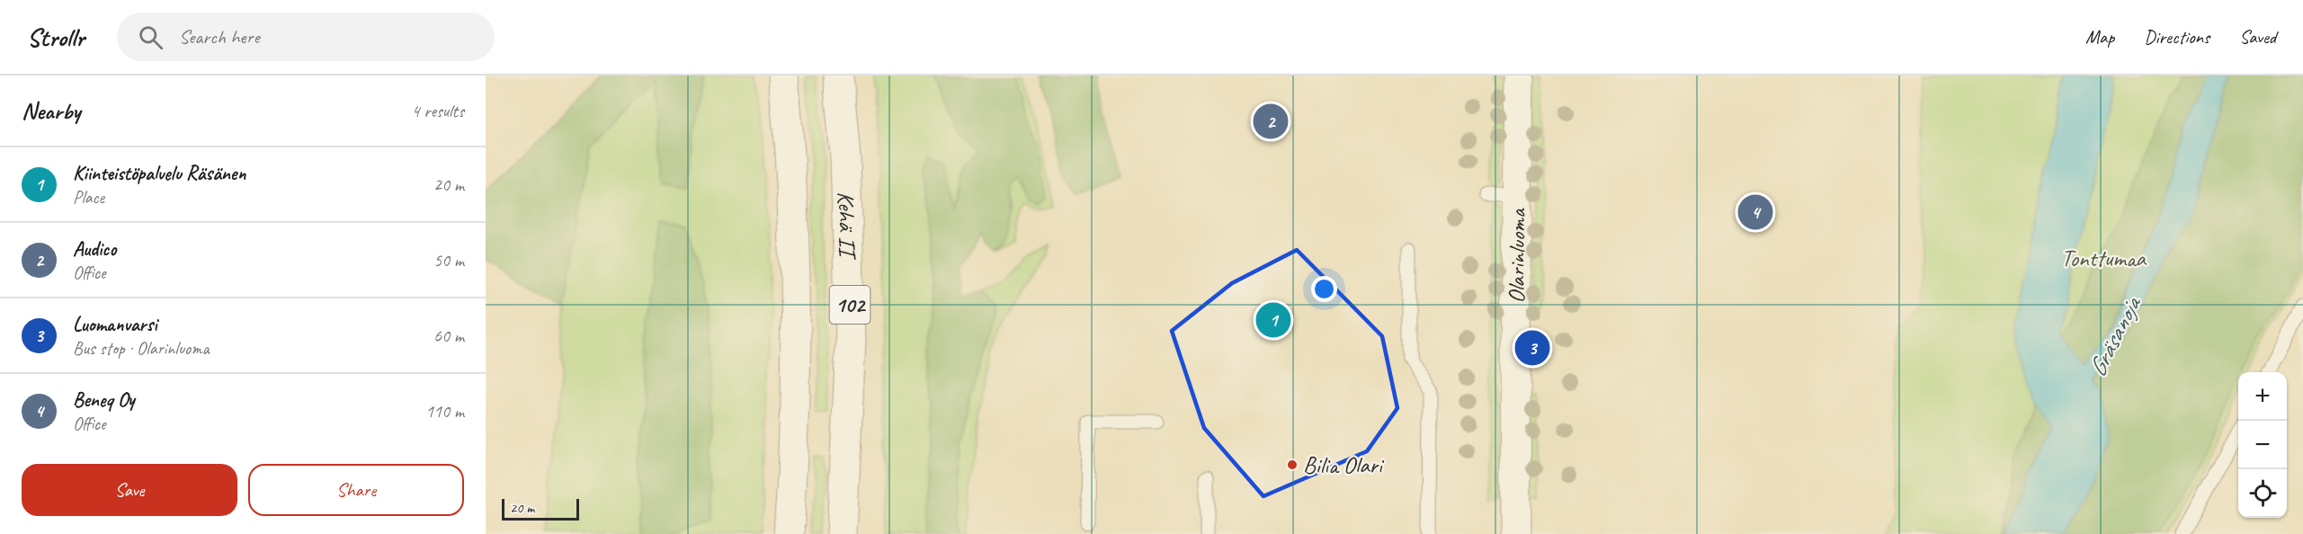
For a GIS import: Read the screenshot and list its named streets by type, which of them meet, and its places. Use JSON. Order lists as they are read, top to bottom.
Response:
{
  "streets": {
    "main road": ["Kehä II", "Olarinluoma", "102"]
  },
  "water": ["Gräsanoja"],
  "parks": ["Tonttumaa"],
  "places": ["Bilia Olari"],
  "scale_bar": "20 m",
  "page": {
    "header": "Strollr",
    "search": "Search here",
    "nav": ["Map", "Directions", "Saved"],
    "heading": ["Nearby", "4 results"],
    "pins": [
      "2",
      "4",
      "1",
      "3"
    ],
    "list": [
      {
        "mark": "1",
        "name": "Kiinteistöpalvelu Räsänen",
        "note": "Place",
        "value": "20 m"
      },
      {
        "mark": "2",
        "name": "Audico",
        "note": "Office",
        "value": "50 m"
      },
      {
        "mark": "3",
        "name": "Luomanvarsi",
        "note": "Bus stop · Olarinluoma",
        "value": "60 m"
      },
      {
        "mark": "4",
        "name": "Beneq Oy",
        "note": "Office",
        "value": "110 m"
      }
    ],
    "map_buttons": ["+", "−"],
    "buttons": ["Save", "Share"],
    "scale": "20 m"
  }
}
